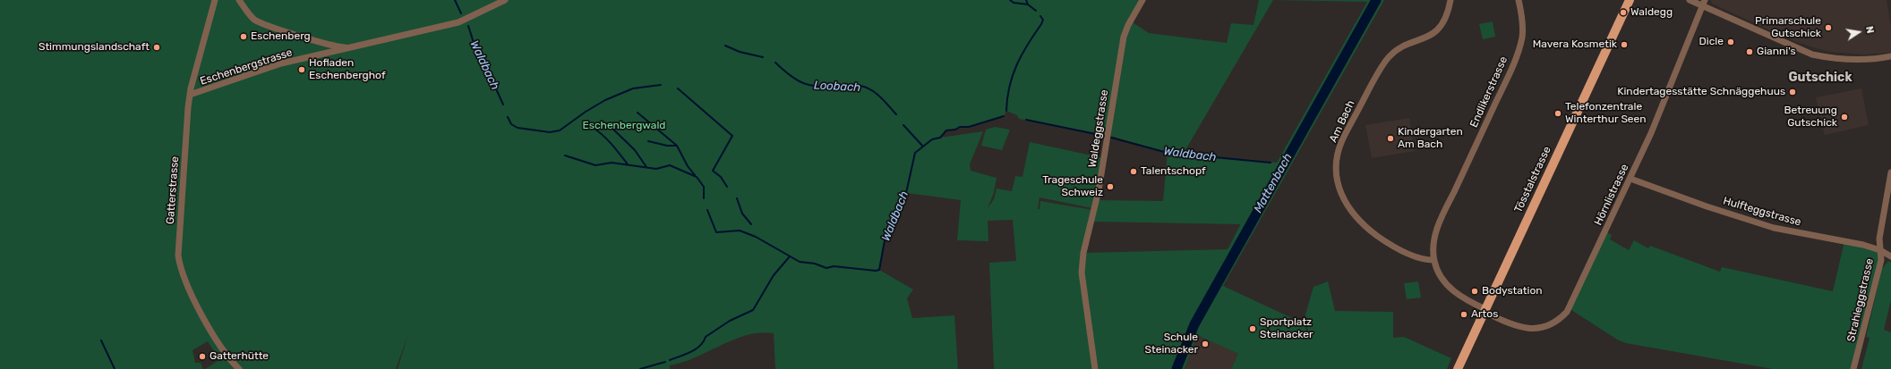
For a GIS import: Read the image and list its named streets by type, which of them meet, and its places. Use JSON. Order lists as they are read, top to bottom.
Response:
{
  "streets": {
    "main road": ["Tösstalstrasse"],
    "street": [
      "Eschenbergstrasse",
      "Endlikerstrasse",
      "Am Bach",
      "Waldeggstrasse",
      "Gatterstrasse",
      "Hörnlistrasse",
      "Hulfteggstrasse",
      "Strahleggstrasse"
    ]
  },
  "crossings": [
    ["Eschenbergstrasse", "Gatterstrasse"],
    ["Endlikerstrasse", "Am Bach"],
    ["Endlikerstrasse", "Tösstalstrasse"],
    ["Endlikerstrasse", "Hörnlistrasse"],
    ["Tösstalstrasse", "Hörnlistrasse"],
    ["Hörnlistrasse", "Hulfteggstrasse"],
    ["Hulfteggstrasse", "Strahleggstrasse"]
  ],
  "districts": ["Gutschick"],
  "water": ["Waldbach", "Loobach", "Mattenbach"],
  "parks": ["Eschenbergwald"],
  "places": [
    "Waldegg",
    "Primarschule Gutschick",
    "Eschenberg",
    "Dicle",
    "Mavera Kosmetik",
    "Stimmungslandschaft",
    "Gianni's",
    "Hofladen Eschenberghof",
    "Kindertagesstätte Schnäggehuus",
    "Telefonzentrale Winterthur Seen",
    "Betreuung Gutschick",
    "Kindergarten Am Bach",
    "Talentschopf",
    "Trageschule Schweiz",
    "Bodystation",
    "Artos",
    "Sportplatz Steinacker",
    "Schule Steinacker",
    "Gatterhütte"
  ],
  "north": "right"
}
